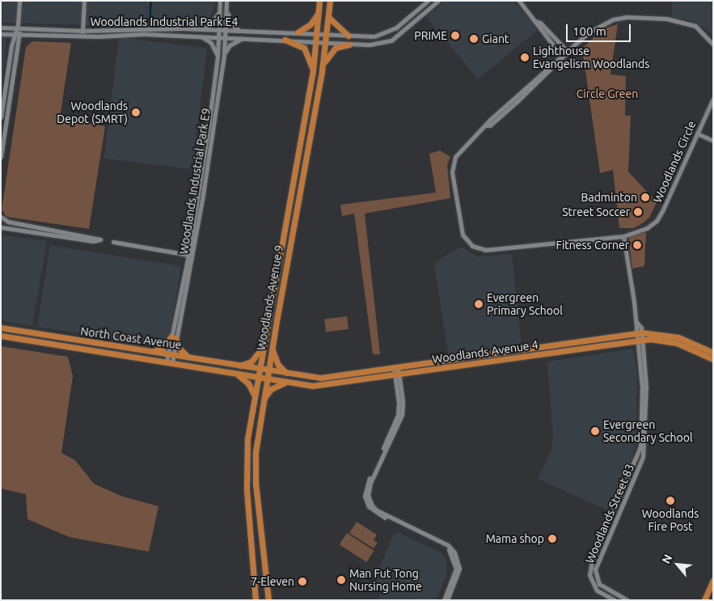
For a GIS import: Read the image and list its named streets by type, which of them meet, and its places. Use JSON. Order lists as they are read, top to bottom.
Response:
{
  "streets": {
    "main road": ["Woodlands Avenue 9", "North Coast Avenue", "Woodlands Avenue 4"],
    "street": [
      "Woodlands Industrial Park E4",
      "Woodlands Circle",
      "Woodlands Industrial Park E9",
      "Woodlands Street 83"
    ]
  },
  "crossings": [
    ["Woodlands Industrial Park E4", "Woodlands Industrial Park E9"],
    ["Woodlands Industrial Park E4", "Woodlands Avenue 9"],
    ["Woodlands Circle", "Woodlands Street 83"],
    ["Woodlands Industrial Park E9", "North Coast Avenue"],
    ["Woodlands Avenue 9", "North Coast Avenue"],
    ["Woodlands Avenue 9", "Woodlands Avenue 4"],
    ["North Coast Avenue", "Woodlands Avenue 4"],
    ["Woodlands Avenue 4", "Woodlands Street 83"]
  ],
  "parks": ["Circle Green"],
  "places": [
    "PRIME",
    "Giant",
    "Lighthouse Evangelism Woodlands",
    "Woodlands Depot (SMRT)",
    "Badminton",
    "Street Soccer",
    "Fitness Corner",
    "Evergreen Primary School",
    "Evergreen Secondary School",
    "Woodlands Fire Post",
    "Mama shop",
    "Man Fut Tong Nursing Home",
    "7-Eleven"
  ],
  "scale_bar": "100 m",
  "north": "top left"
}
